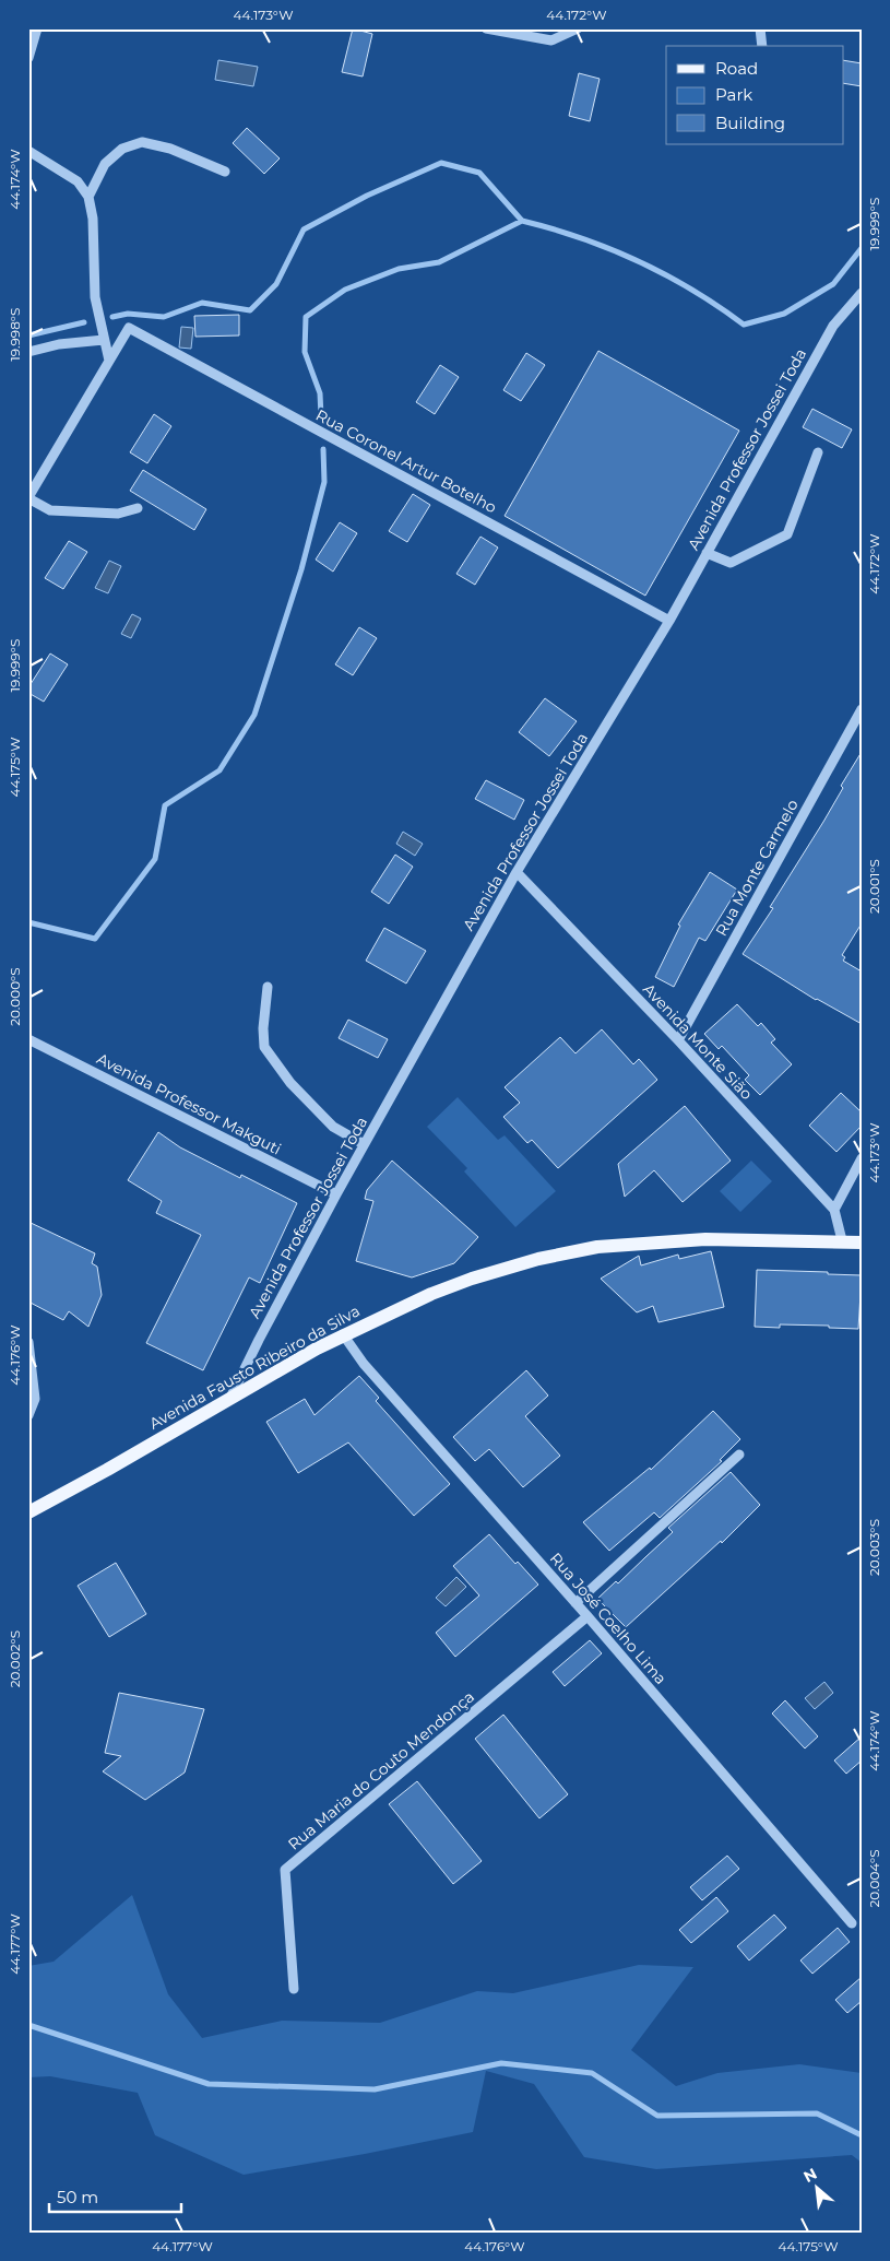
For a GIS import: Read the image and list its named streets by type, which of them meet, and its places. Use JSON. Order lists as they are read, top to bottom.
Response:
{
  "streets": {
    "main road": ["Avenida Fausto Ribeiro da Silva"],
    "street": [
      "Avenida Professor Jossei Toda",
      "Rua Coronel Artur Botelho",
      "Rua Monte Carmelo",
      "Avenida Monte Sião",
      "Avenida Professor Makguti",
      "Rua José Coelho Lima",
      "Rua Maria do Couto Mendonça"
    ]
  },
  "crossings": [
    ["Avenida Professor Jossei Toda", "Rua Coronel Artur Botelho"],
    ["Avenida Professor Jossei Toda", "Avenida Monte Sião"],
    ["Avenida Professor Jossei Toda", "Avenida Professor Makguti"],
    ["Avenida Professor Jossei Toda", "Avenida Fausto Ribeiro da Silva"],
    ["Rua Monte Carmelo", "Avenida Monte Sião"],
    ["Avenida Monte Sião", "Avenida Fausto Ribeiro da Silva"],
    ["Avenida Fausto Ribeiro da Silva", "Rua José Coelho Lima"],
    ["Rua José Coelho Lima", "Rua Maria do Couto Mendonça"]
  ],
  "legend": ["Road", "Park", "Building"],
  "scale_bar": "50 m",
  "north": "top left",
  "coordinates": [
    "44.173°W",
    "44.172°W",
    "44.174°W",
    "19.999°S",
    "19.998°S",
    "44.175°W",
    "20.001°S",
    "20.000°S",
    "44.176°W",
    "20.003°S",
    "20.002°S",
    "20.004°S",
    "44.177°W"
  ]
}
